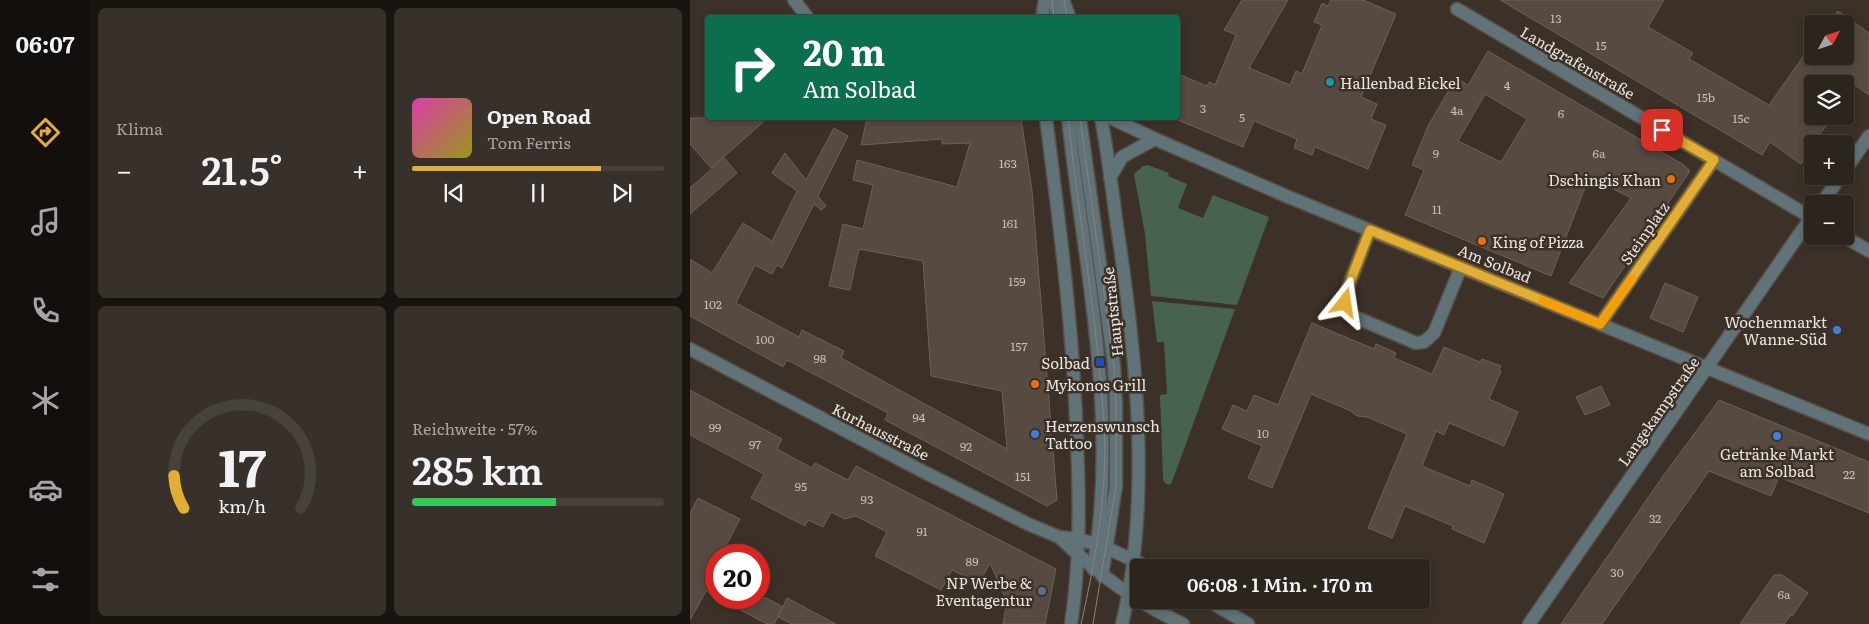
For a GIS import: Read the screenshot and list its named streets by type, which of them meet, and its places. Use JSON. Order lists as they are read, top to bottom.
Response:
{
  "streets": {
    "street": [
      "Landgrafenstraße",
      "Steinplatz",
      "Am Solbad",
      "Hauptstraße",
      "Langekampstraße",
      "Kurhausstraße"
    ]
  },
  "crossings": [
    ["Landgrafenstraße", "Steinplatz"],
    ["Steinplatz", "Am Solbad"],
    ["Am Solbad", "Langekampstraße"],
    ["Hauptstraße", "Kurhausstraße"]
  ],
  "places": {
    "other": [
      "Hallenbad Eickel",
      "Dschingis Khan",
      "King of Pizza",
      "Wochenmarkt Wanne-Süd",
      "Mykonos Grill",
      "Herzenswunsch Tattoo",
      "Getränke Markt am Solbad",
      "NP Werbe & Eventagentur"
    ],
    "transit": ["Solbad"]
  },
  "house_numbers": [
    "13",
    "15",
    "4",
    "15b",
    "3",
    "4a",
    "6",
    "5",
    "15c",
    "9",
    "6a",
    "163",
    "11",
    "161",
    "159",
    "102",
    "100",
    "157",
    "98",
    "94",
    "99",
    "10",
    "97",
    "92",
    "22",
    "151",
    "95",
    "93",
    "32",
    "91",
    "89",
    "30",
    "6a"
  ],
  "north": "top right",
  "page": {
    "tabs": "06:07",
    "tile": [
      "Klima",
      ["Reichweite · 57%", "285 km"]
    ],
    "map_buttons": ["+", "−"],
    "turn": ["20 m", "Am Solbad"],
    "song": ["Open Road", "Tom Ferris"],
    "heat": ["−", "21.5°", "+"],
    "limit": "20",
    "trip": "06:08 · 1 Min. · 170 m",
    "gauge": ["17", "km/h"]
  }
}
